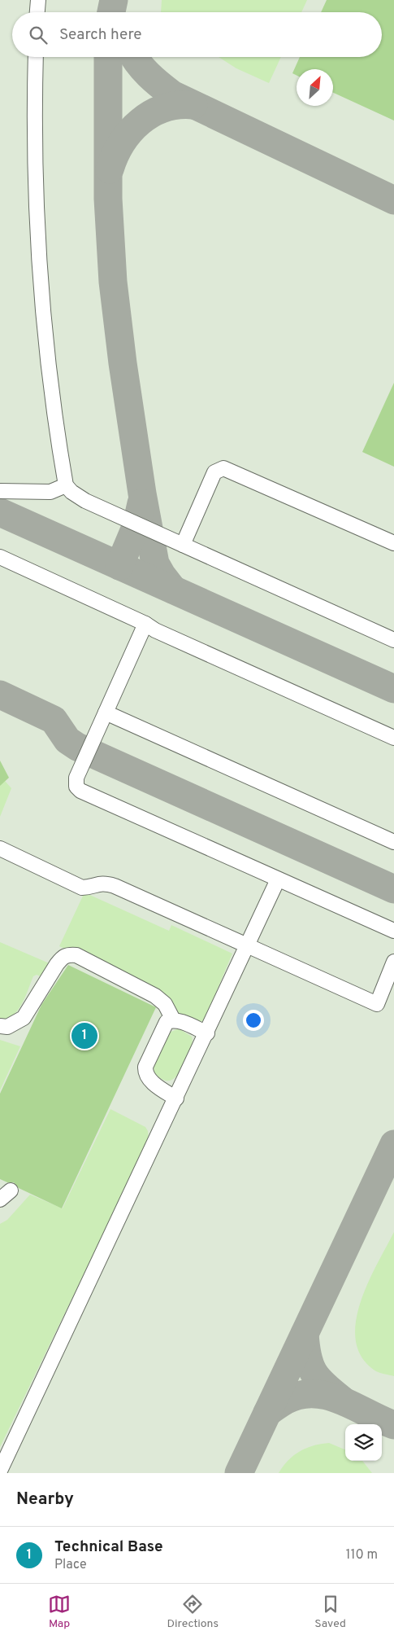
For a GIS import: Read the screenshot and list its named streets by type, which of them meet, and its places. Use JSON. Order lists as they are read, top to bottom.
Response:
{
  "north": "top right",
  "page": {
    "search": "Search here",
    "pins": "1",
    "heading": "Nearby",
    "list": [
      {
        "mark": "1",
        "name": "Technical Base",
        "note": "Place",
        "value": "110 m"
      }
    ],
    "nav": ["Map", "Directions", "Saved"]
  }
}
